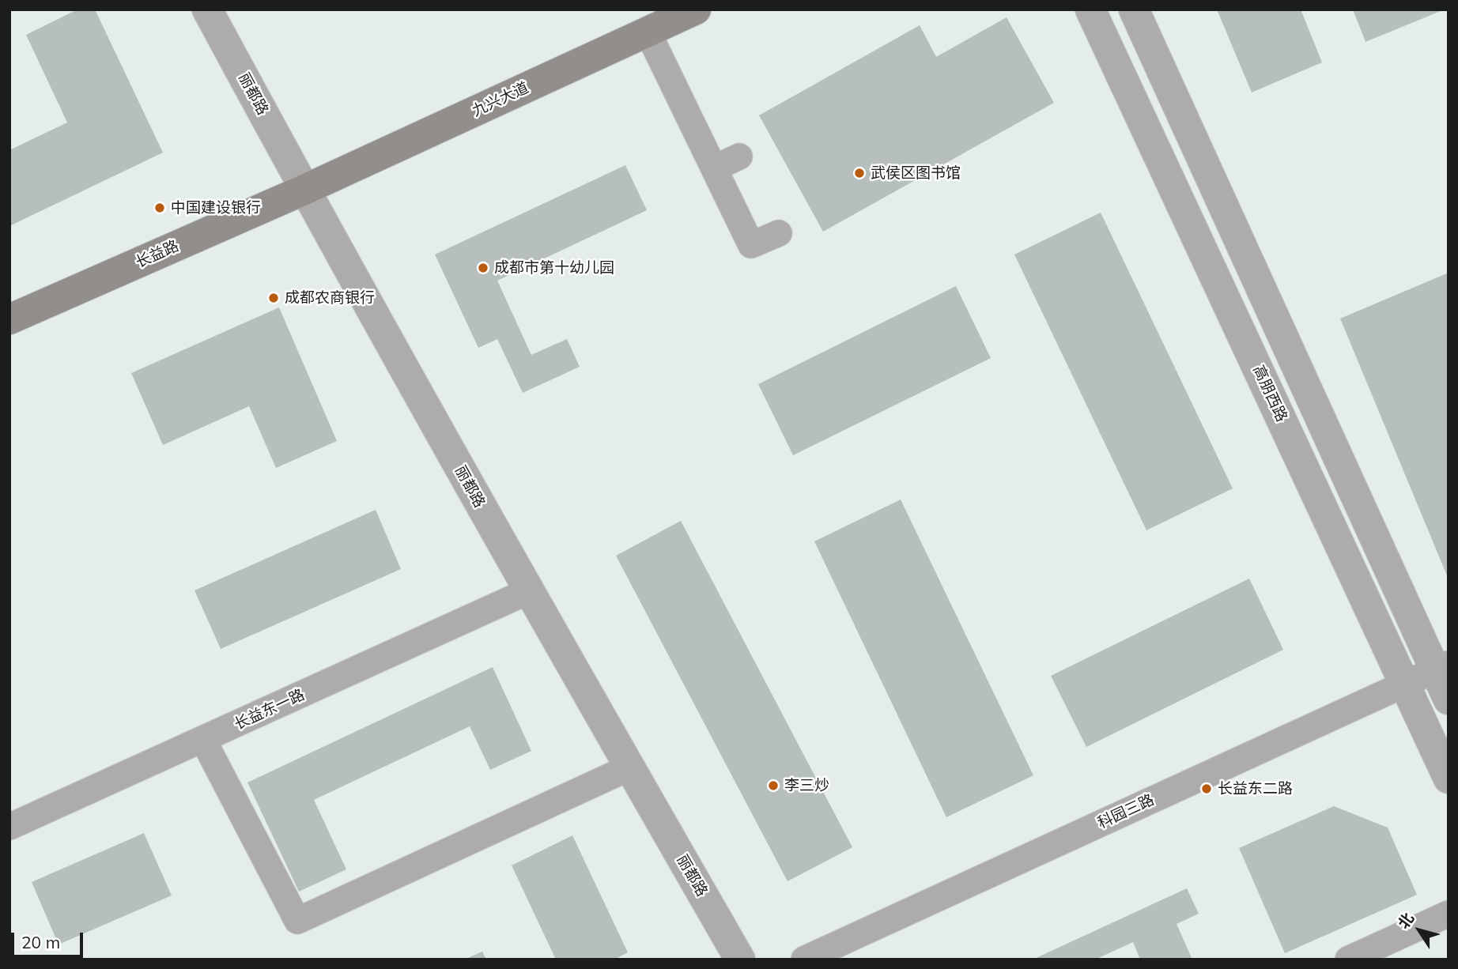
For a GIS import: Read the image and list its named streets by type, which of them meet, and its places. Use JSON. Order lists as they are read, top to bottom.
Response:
{
  "streets": {
    "main road": ["九兴大道", "长益路"],
    "street": [
      "丽都路",
      "高朋西路",
      "长益东一路",
      "科园三路"
    ]
  },
  "crossings": [
    ["丽都路", "九兴大道"],
    ["丽都路", "长益路"],
    ["丽都路", "长益东一路"],
    ["九兴大道", "长益路"],
    ["高朋西路", "科园三路"]
  ],
  "places": [
    "武侯区图书馆",
    "中国建设银行",
    "成都市第十幼儿园",
    "成都农商银行",
    "李三炒",
    "长益东二路"
  ],
  "scale_bar": "20 m",
  "north": "top left"
}
